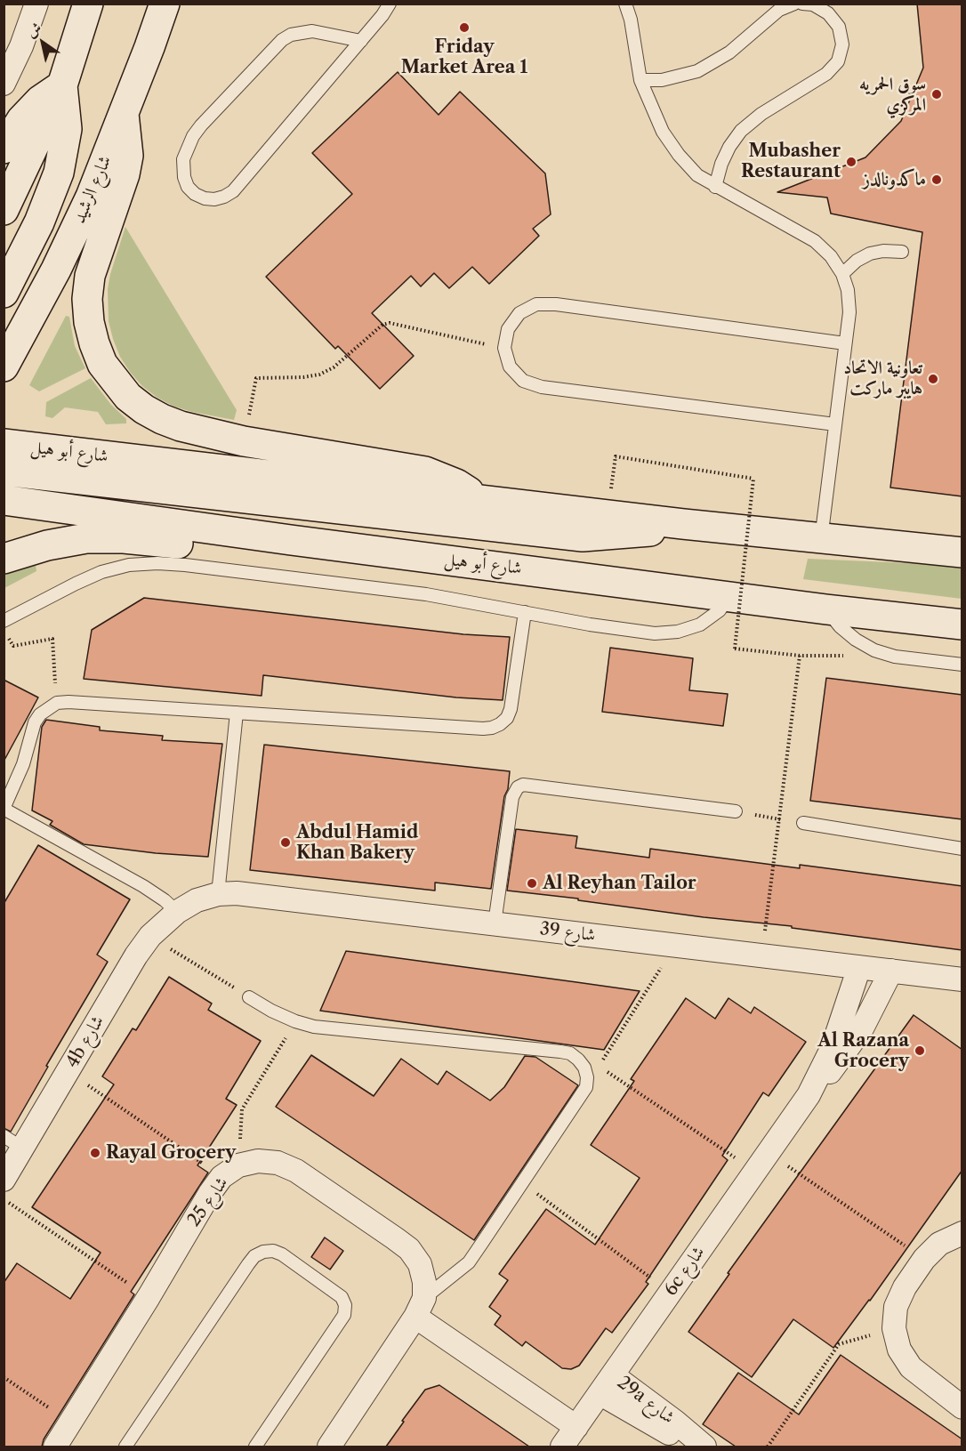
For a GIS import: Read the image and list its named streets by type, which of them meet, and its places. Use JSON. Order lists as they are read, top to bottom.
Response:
{
  "streets": {
    "main road": ["شارع الرشيد", "شارع أبو هيل"],
    "street": [
      "شارع 39",
      "4b شارع",
      "شارع 25",
      "6c شارع",
      "29a شارع"
    ]
  },
  "crossings": [
    ["شارع 39", "4b شارع"],
    ["شارع 39", "6c شارع"],
    ["6c شارع", "29a شارع"]
  ],
  "places": [
    "Friday Market Area 1",
    "سوق الحمريه المركزي",
    "Mubasher Restaurant",
    "ماكدونالدز",
    "تعاونية الاتحاد هايبر ماركت",
    "Abdul Hamid Khan Bakery",
    "Al Reyhan Tailor",
    "Al Razana Grocery",
    "Rayal Grocery"
  ],
  "north": "top left"
}
